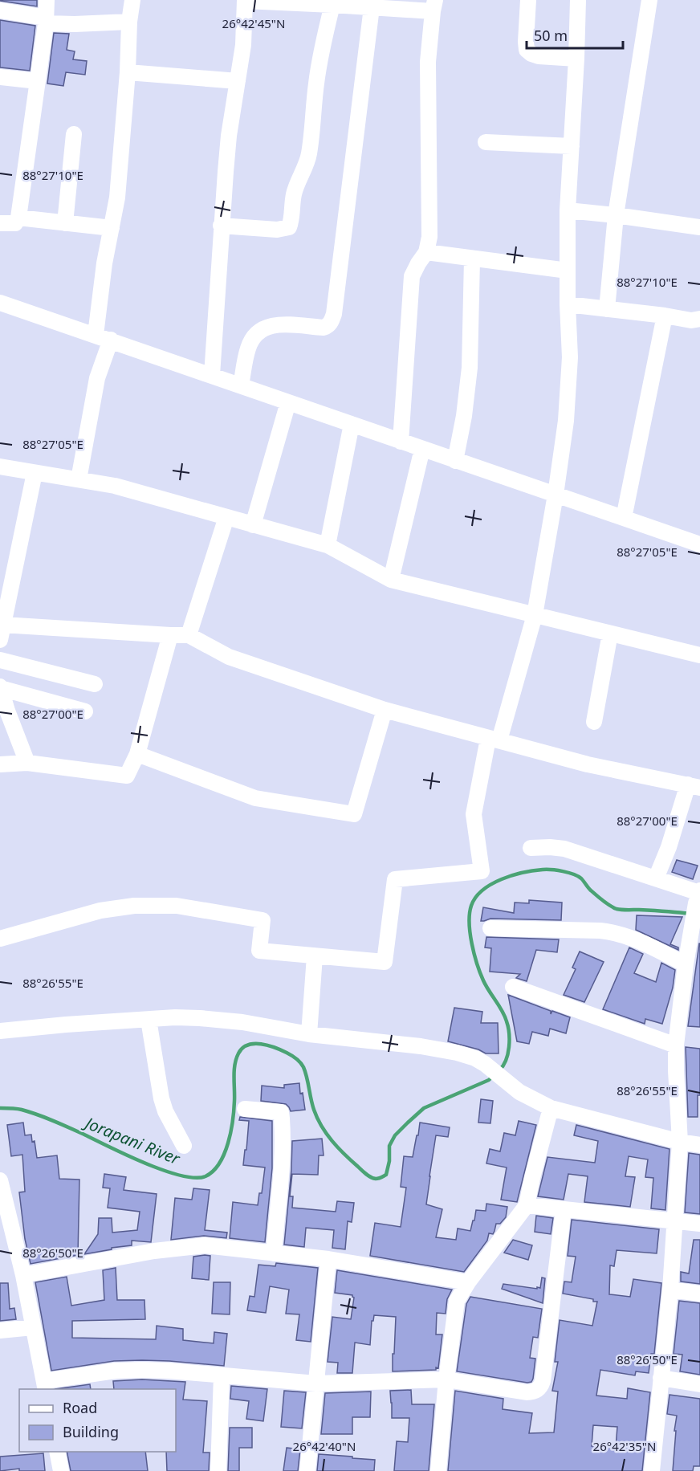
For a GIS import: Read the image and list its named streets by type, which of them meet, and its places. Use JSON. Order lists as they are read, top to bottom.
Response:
{
  "water": ["Jorapani River"],
  "legend": ["Road", "Building"],
  "scale_bar": "50 m",
  "coordinates": [
    "26°42'45\"N",
    "88°27'10\"E",
    "88°27'05\"E",
    "88°27'00\"E",
    "88°26'55\"E",
    "88°26'50\"E",
    "26°42'40\"N",
    "26°42'35\"N"
  ]
}
